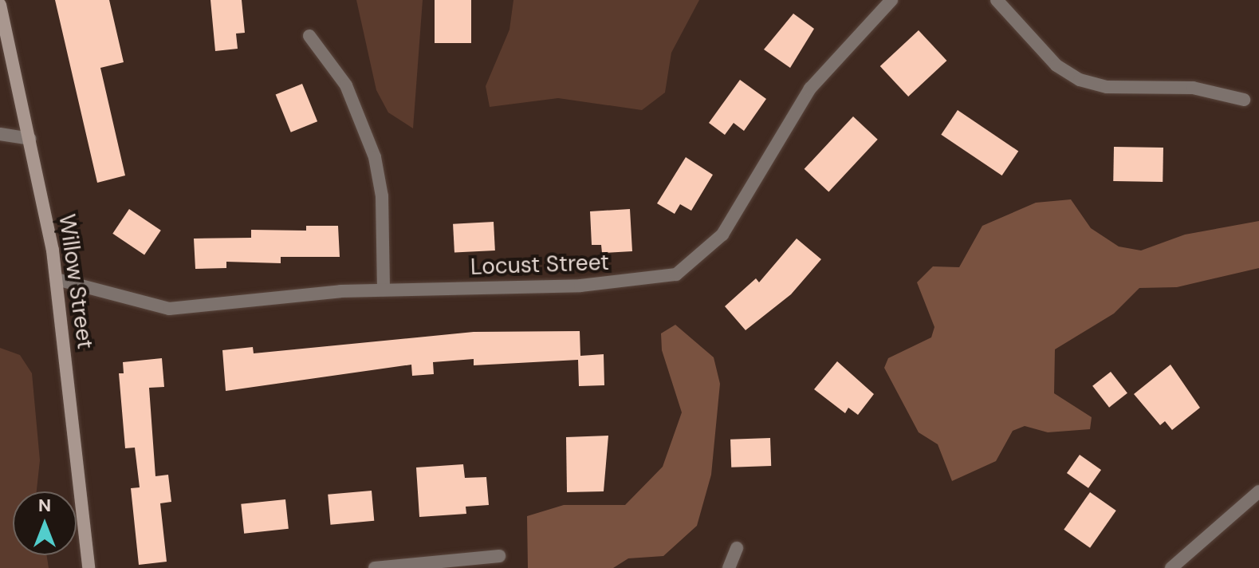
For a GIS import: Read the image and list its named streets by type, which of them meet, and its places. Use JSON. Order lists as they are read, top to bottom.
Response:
{
  "streets": {
    "street": ["Locust Street", "Willow Street"]
  },
  "crossings": [
    ["Locust Street", "Willow Street"]
  ],
  "north": "top"
}
